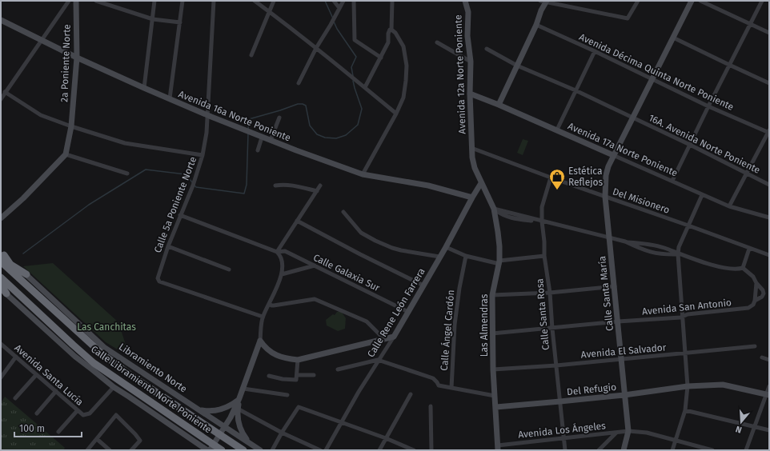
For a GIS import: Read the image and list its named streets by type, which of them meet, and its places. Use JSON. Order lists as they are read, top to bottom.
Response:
{
  "streets": {
    "highway": ["Calle Libramiento Norte Poniente"],
    "street": [
      "2a Poniente Norte",
      "Avenida Décima Quinta Norte Poniente",
      "Avenida 12a Norte Poniente",
      "Avenida 16a Norte Poniente",
      "16A. Avenida Norte Poniente",
      "Avenida 17a Norte Poniente",
      "Del Misionero",
      "Calle 5a Poniente Norte",
      "Calle Galaxia Sur",
      "Calle Santa María",
      "Avenida San Antonio",
      "Calle Rene León Farrera",
      "Calle Santa Rosa",
      "Las Almendras",
      "Calle Ángel Cardón",
      "Avenida El Salvador",
      "Libramiento Norte",
      "Avenida Santa Lucía",
      "Del Refugio",
      "Avenida Los Ángeles"
    ]
  },
  "crossings": [
    ["2a Poniente Norte", "Avenida 16a Norte Poniente"],
    ["Avenida Décima Quinta Norte Poniente", "Calle Santa María"],
    ["Avenida 12a Norte Poniente", "Avenida 17a Norte Poniente"],
    ["Avenida 12a Norte Poniente", "Del Misionero"],
    ["Avenida 12a Norte Poniente", "Las Almendras"],
    ["Avenida 16a Norte Poniente", "Calle 5a Poniente Norte"],
    ["Avenida 16a Norte Poniente", "Calle Rene León Farrera"],
    ["16A. Avenida Norte Poniente", "Calle Santa María"],
    ["Avenida 17a Norte Poniente", "Calle Santa María"],
    ["Del Misionero", "Calle Santa María"],
    ["Del Misionero", "Calle Santa Rosa"],
    ["Del Misionero", "Las Almendras"],
    ["Calle 5a Poniente Norte", "Calle Galaxia Sur"],
    ["Calle Galaxia Sur", "Calle Rene León Farrera"],
    ["Calle Santa María", "Avenida San Antonio"],
    ["Calle Santa María", "Avenida El Salvador"],
    ["Calle Santa María", "Del Refugio"],
    ["Calle Santa María", "Avenida Los Ángeles"],
    ["Avenida San Antonio", "Calle Santa Rosa"],
    ["Avenida San Antonio", "Las Almendras"],
    ["Calle Rene León Farrera", "Las Almendras"],
    ["Calle Santa Rosa", "Avenida El Salvador"],
    ["Calle Santa Rosa", "Del Refugio"],
    ["Calle Santa Rosa", "Avenida Los Ángeles"],
    ["Las Almendras", "Avenida El Salvador"],
    ["Las Almendras", "Del Refugio"],
    ["Las Almendras", "Avenida Los Ángeles"],
    ["Libramiento Norte", "Calle Libramiento Norte Poniente"]
  ],
  "parks": ["Las Canchitas"],
  "places": {
    "shop": ["Estética Reflejos"]
  },
  "scale_bar": "100 m",
  "north": "bottom"
}
